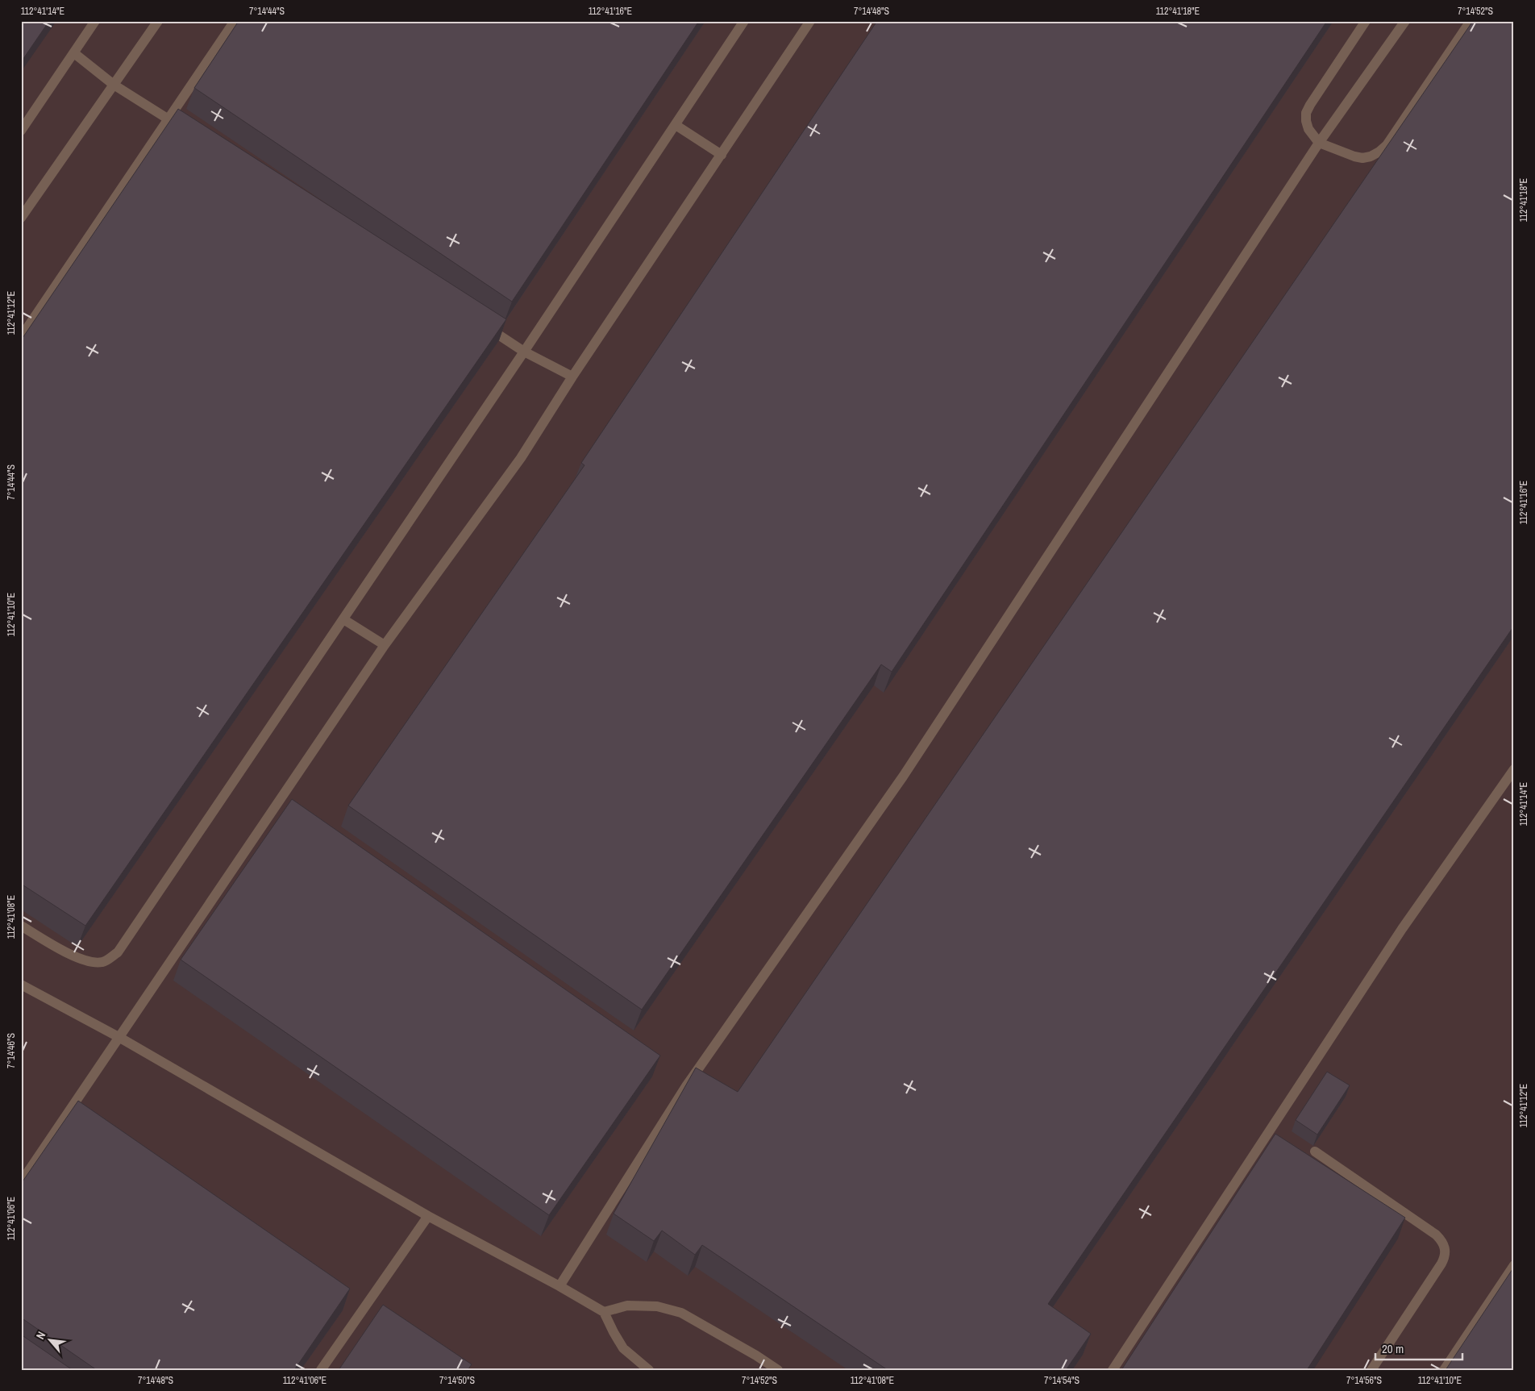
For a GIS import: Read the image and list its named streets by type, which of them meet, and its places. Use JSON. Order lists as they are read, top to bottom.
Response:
{
  "scale_bar": "20 m",
  "north": "top left",
  "coordinates": [
    "112°41'14\"E",
    "7°14'44\"S",
    "112°41'16\"E",
    "7°14'48\"S",
    "112°41'18\"E",
    "7°14'52\"S",
    "112°41'12\"E",
    "112°41'10\"E",
    "112°41'08\"E",
    "7°14'46\"S",
    "112°41'06\"E",
    "7°14'50\"S",
    "7°14'54\"S",
    "7°14'56\"S"
  ]
}
